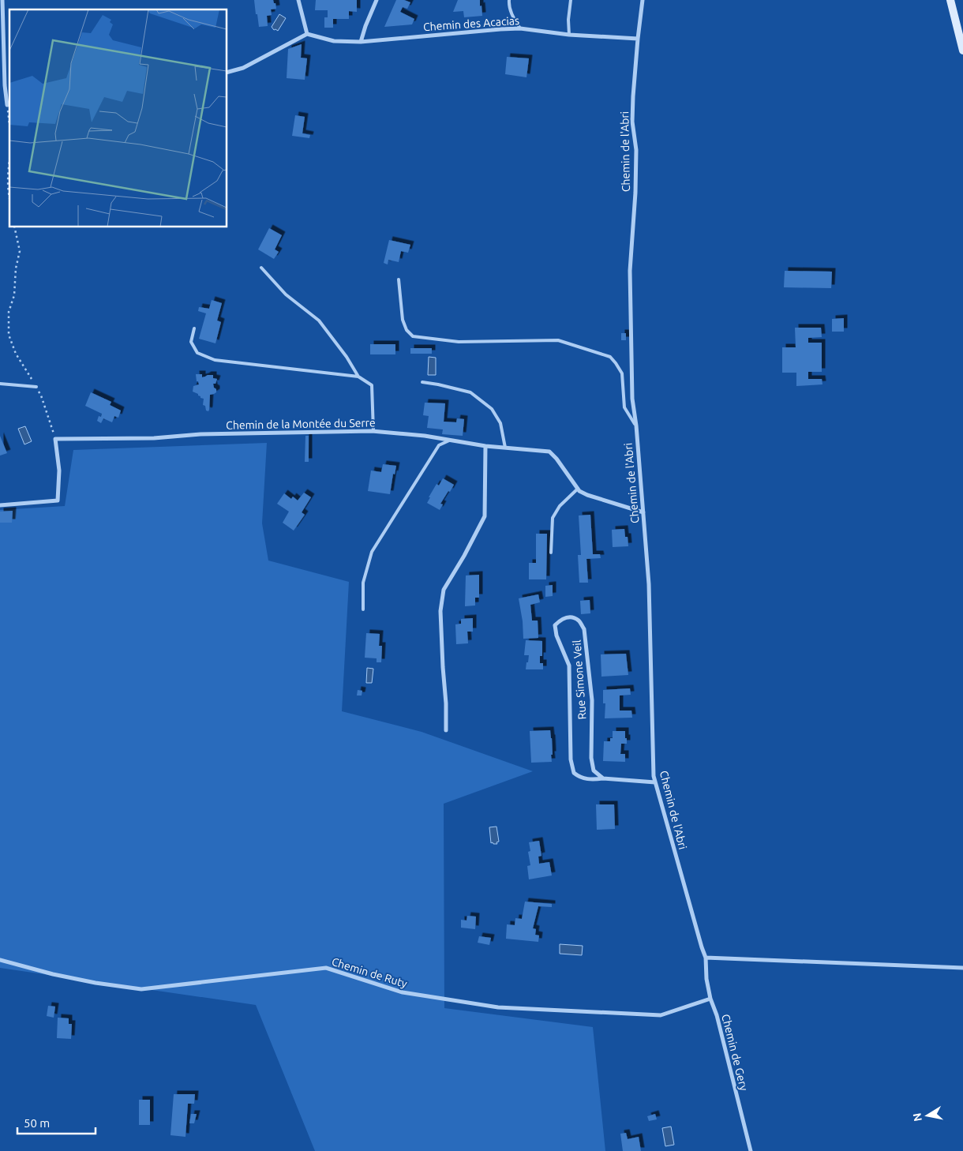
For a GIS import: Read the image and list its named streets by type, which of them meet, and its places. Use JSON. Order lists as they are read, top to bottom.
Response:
{
  "streets": {
    "street": [
      "Chemin des Acacias",
      "Chemin de l'Abri",
      "Chemin de la Montée du Serre",
      "Rue Simone Veil",
      "Chemin de Ruty",
      "Chemin de Gery"
    ]
  },
  "crossings": [
    ["Chemin des Acacias", "Chemin de l'Abri"],
    ["Chemin de l'Abri", "Chemin de la Montée du Serre"],
    ["Chemin de l'Abri", "Rue Simone Veil"],
    ["Chemin de l'Abri", "Chemin de Gery"],
    ["Chemin de Ruty", "Chemin de Gery"]
  ],
  "scale_bar": "50 m",
  "north": "left"
}
